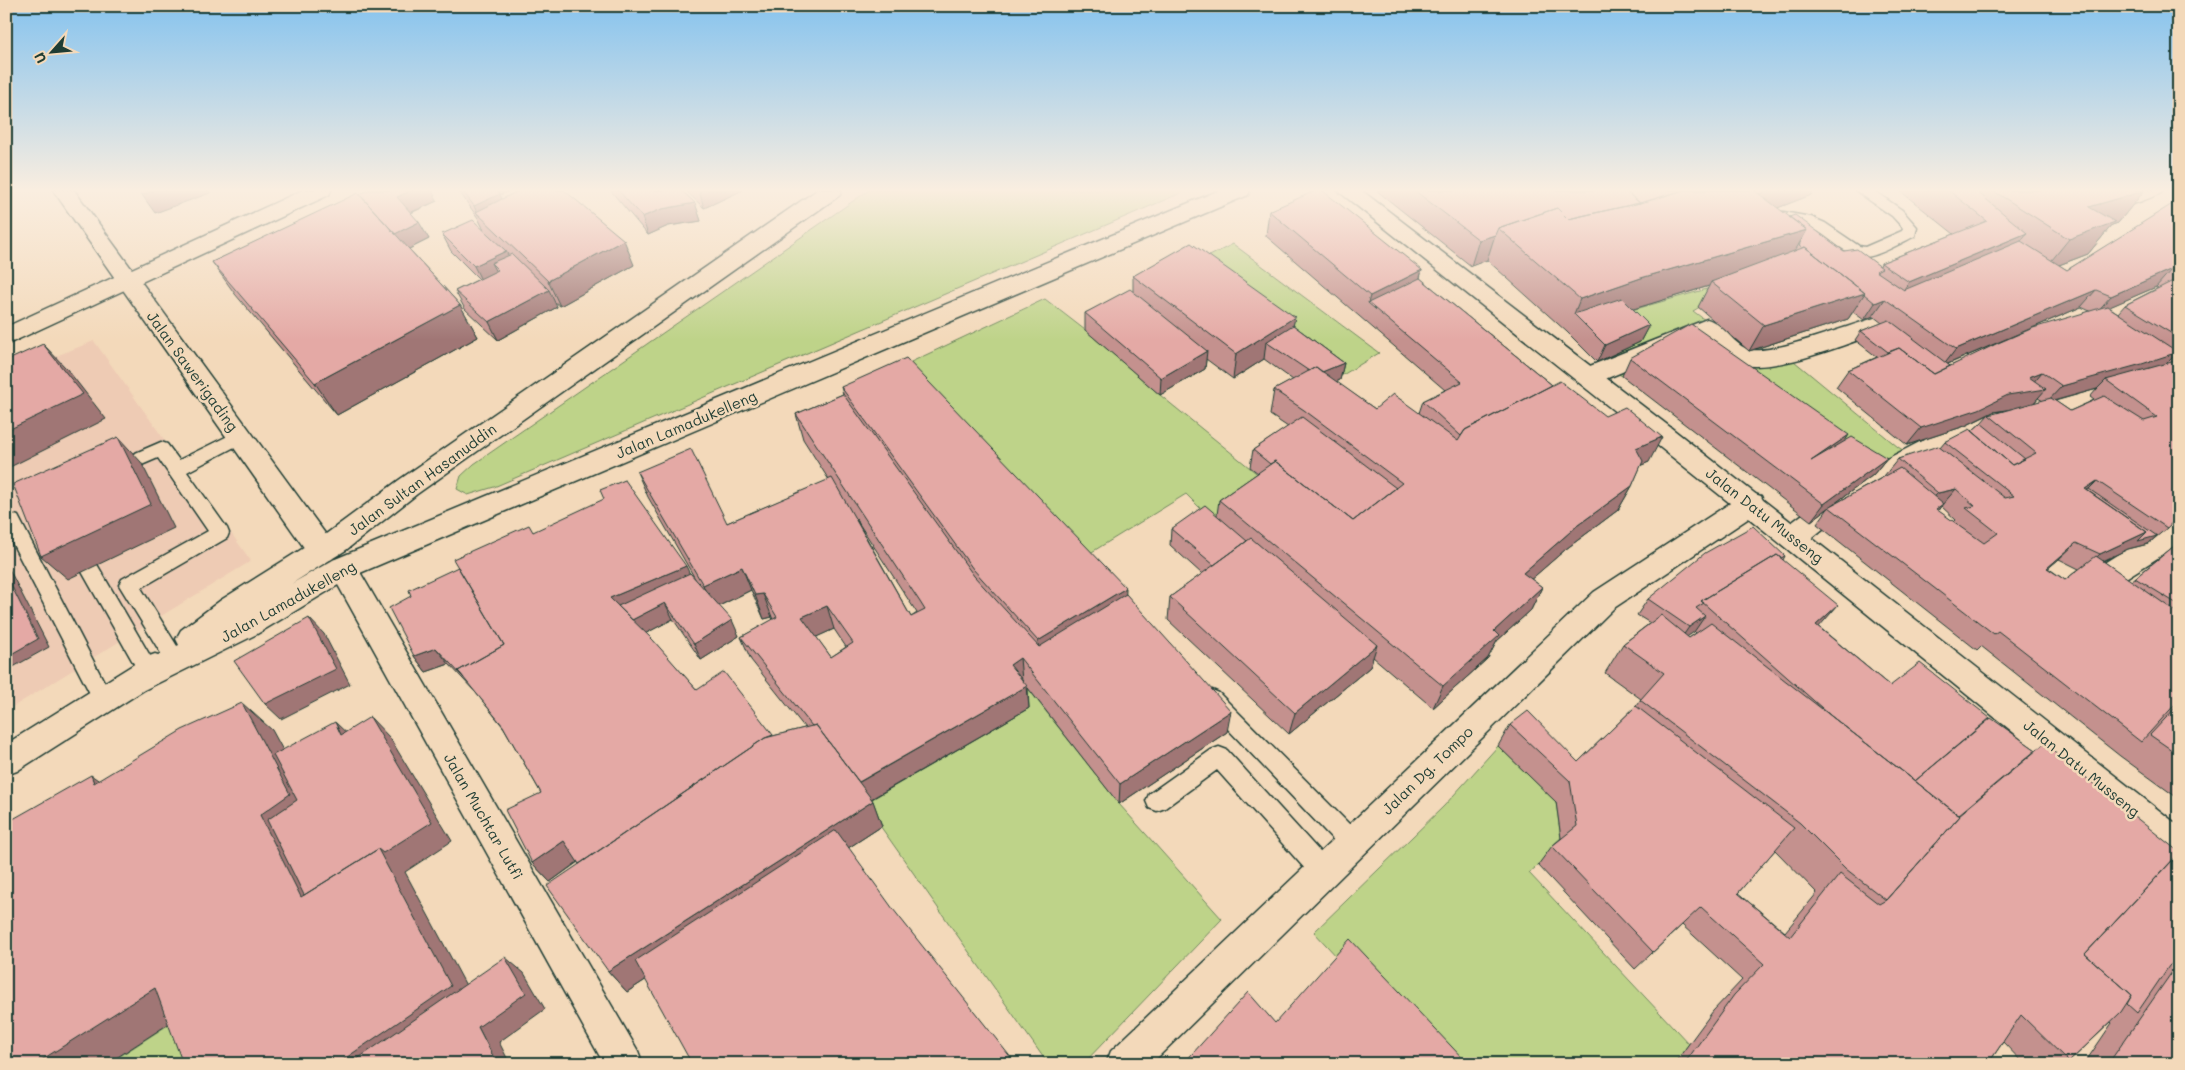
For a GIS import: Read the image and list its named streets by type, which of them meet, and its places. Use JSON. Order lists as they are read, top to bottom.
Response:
{
  "streets": {
    "street": [
      "Jalan Sawerigading",
      "Jalan Lamadukelleng",
      "Jalan Sultan Hasanuddin",
      "Jalan Datu Musseng",
      "Jalan Dg. Tompo",
      "Jalan Muchtar Lutfi"
    ]
  },
  "crossings": [
    ["Jalan Sawerigading", "Jalan Lamadukelleng"],
    ["Jalan Sawerigading", "Jalan Sultan Hasanuddin"],
    ["Jalan Sawerigading", "Jalan Muchtar Lutfi"],
    ["Jalan Lamadukelleng", "Jalan Sultan Hasanuddin"],
    ["Jalan Lamadukelleng", "Jalan Muchtar Lutfi"],
    ["Jalan Sultan Hasanuddin", "Jalan Muchtar Lutfi"],
    ["Jalan Datu Musseng", "Jalan Dg. Tompo"]
  ],
  "north": "bottom left"
}
